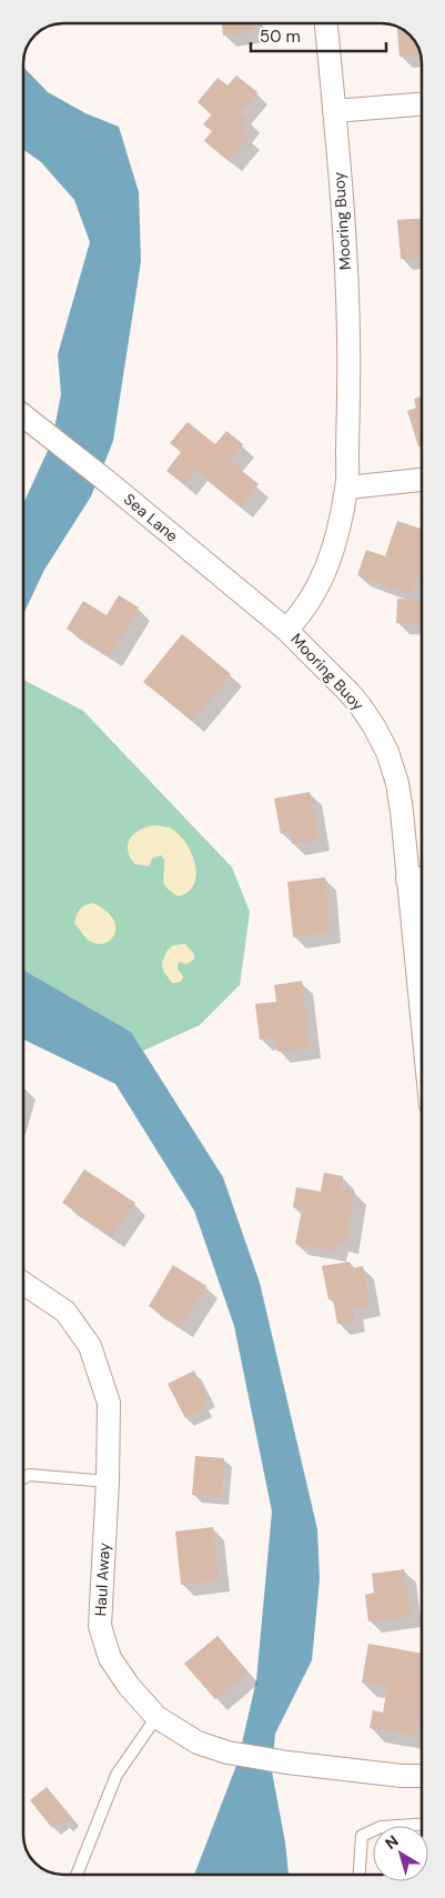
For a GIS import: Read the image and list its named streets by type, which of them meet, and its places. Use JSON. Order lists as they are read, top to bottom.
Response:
{
  "streets": {
    "street": ["Mooring Buoy", "Sea Lane", "Haul Away"]
  },
  "crossings": [
    ["Mooring Buoy", "Sea Lane"]
  ],
  "scale_bar": "50 m",
  "north": "top left"
}
